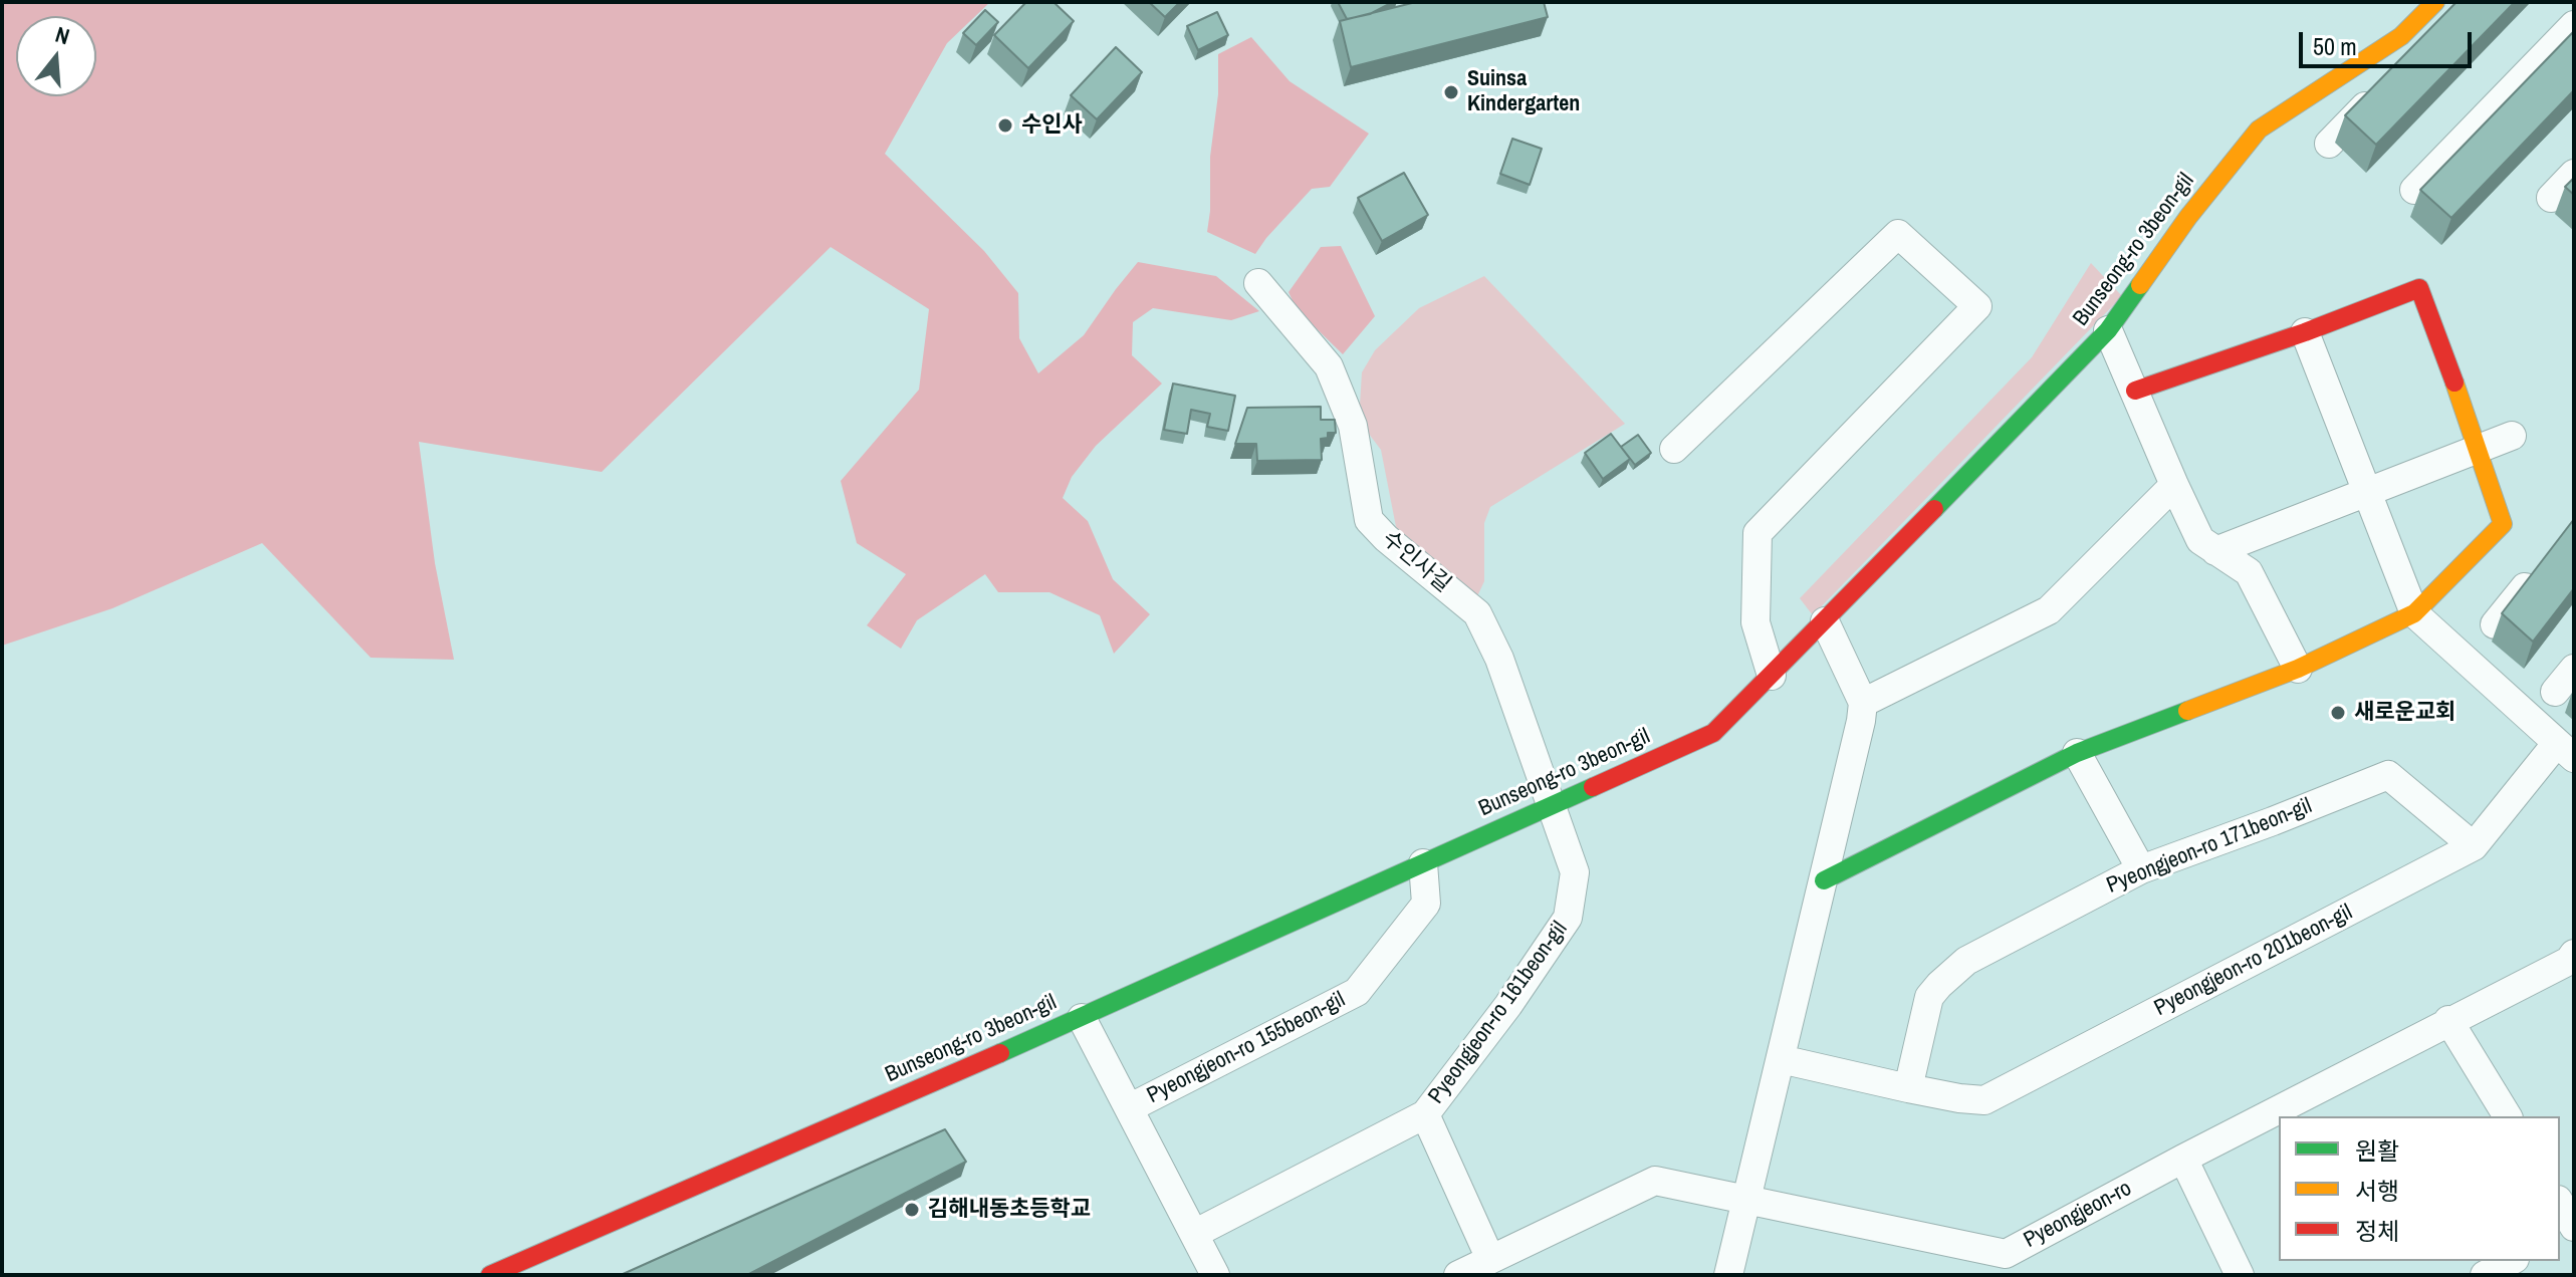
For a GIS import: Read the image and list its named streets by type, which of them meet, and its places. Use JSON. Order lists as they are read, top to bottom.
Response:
{
  "streets": {
    "street": [
      "Bunseong-ro 3beon-gil",
      "수인사길",
      "Pyeongjeon-ro 171beon-gil",
      "Pyeongjeon-ro 201beon-gil",
      "Pyeongjeon-ro 161beon-gil",
      "Pyeongjeon-ro 155beon-gil",
      "Pyeongjeon-ro"
    ]
  },
  "crossings": [
    ["Bunseong-ro 3beon-gil", "수인사길"],
    ["Bunseong-ro 3beon-gil", "Pyeongjeon-ro 161beon-gil"],
    ["Bunseong-ro 3beon-gil", "Pyeongjeon-ro 155beon-gil"],
    ["수인사길", "Pyeongjeon-ro 161beon-gil"],
    ["Pyeongjeon-ro 171beon-gil", "Pyeongjeon-ro 201beon-gil"],
    ["Pyeongjeon-ro 161beon-gil", "Pyeongjeon-ro"]
  ],
  "places": [
    "Suinsa Kindergarten",
    "수인사",
    "새로운교회",
    "김해내동초등학교"
  ],
  "legend": ["원활", "서행", "정체"],
  "scale_bar": "50 m",
  "north": "top"
}
